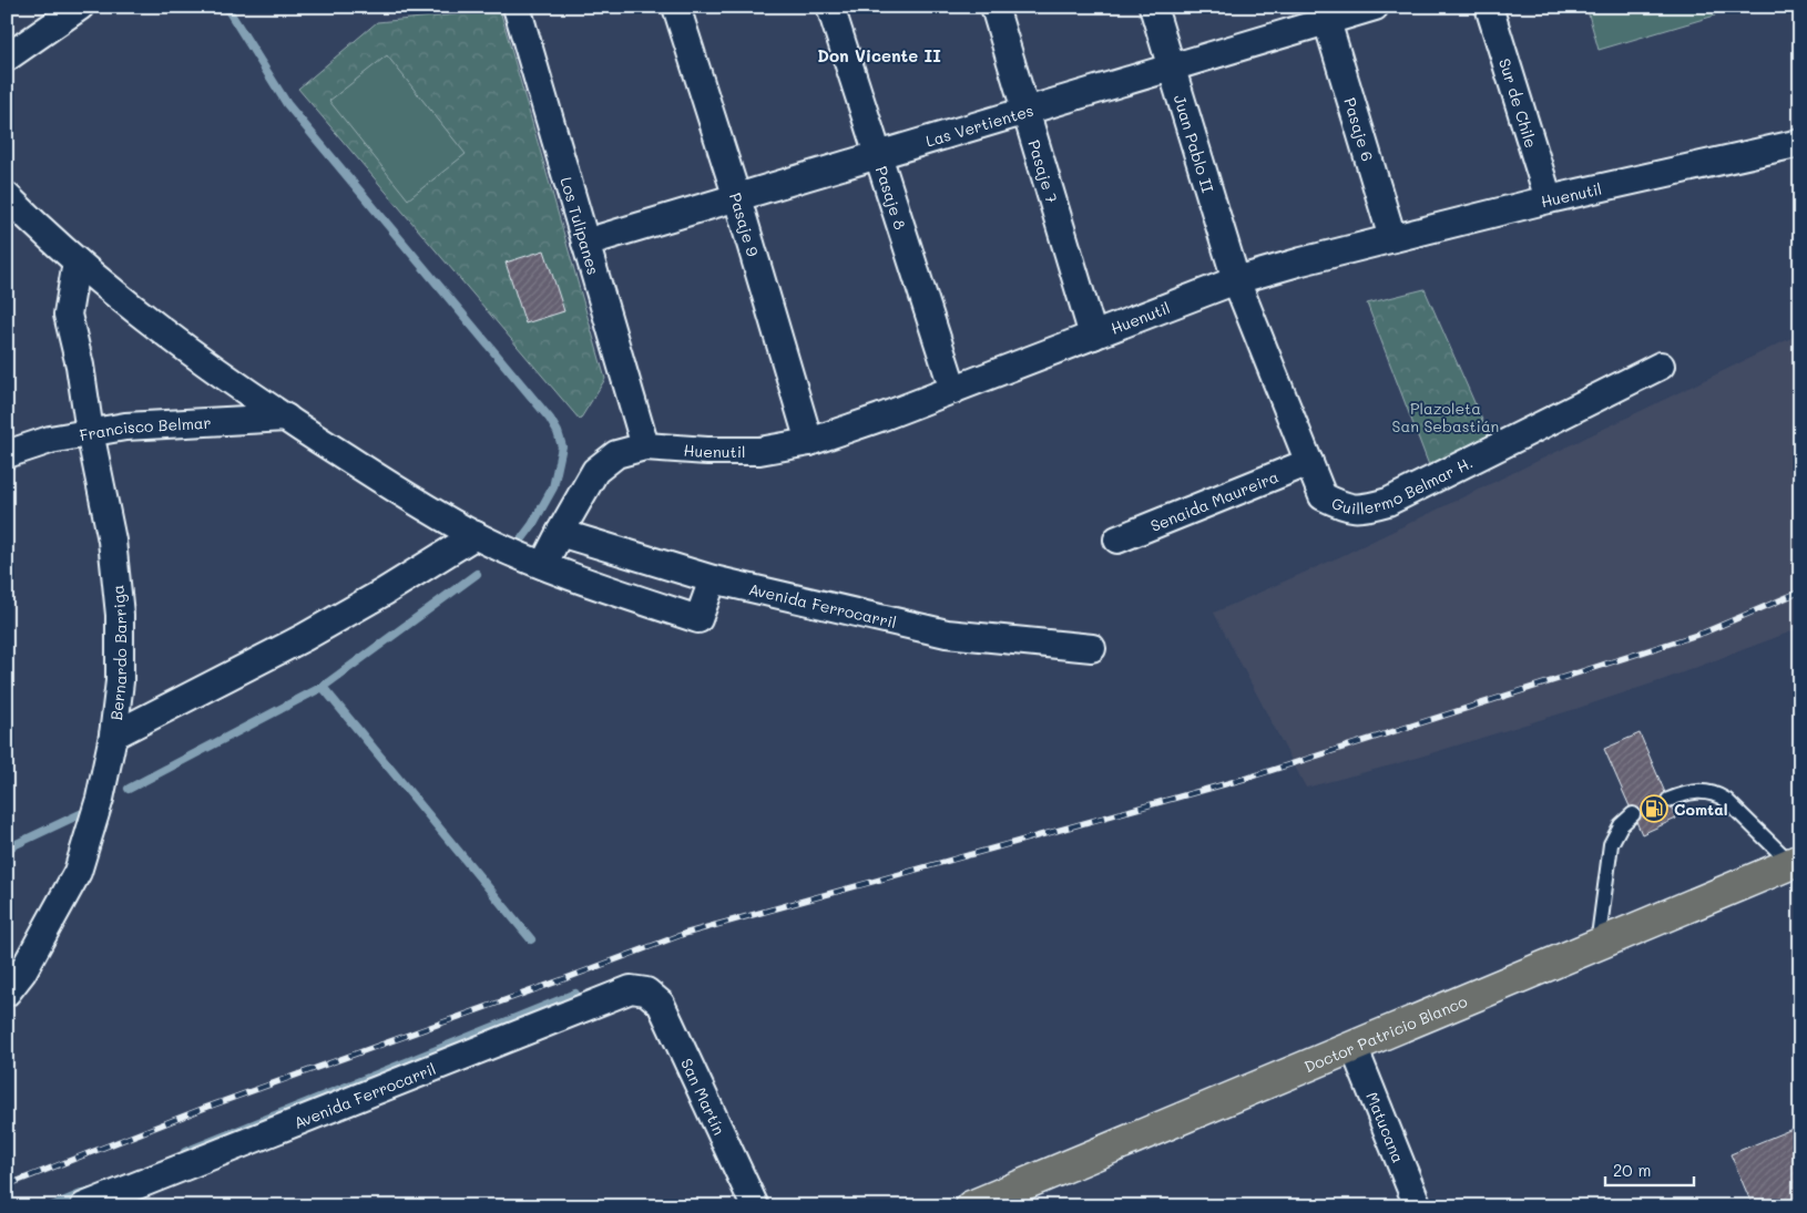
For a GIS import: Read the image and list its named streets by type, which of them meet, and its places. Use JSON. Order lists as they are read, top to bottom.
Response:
{
  "streets": {
    "main road": ["Doctor Patricio Blanco"],
    "street": [
      "Sur de Chile",
      "Las Vertientes",
      "Pasaje 6",
      "Juan Pablo II",
      "Pasaje 7",
      "Huenutil",
      "Pasaje 8",
      "Pasaje 9",
      "Los Tulipanes",
      "Francisco Belmar",
      "Guillermo Belmar H.",
      "Senaida Maureira",
      "Avenida Ferrocarril",
      "Bernardo Barriga",
      "San Martín",
      "Matucana"
    ]
  },
  "crossings": [
    ["Sur de Chile", "Huenutil"],
    ["Las Vertientes", "Pasaje 6"],
    ["Las Vertientes", "Juan Pablo II"],
    ["Las Vertientes", "Pasaje 7"],
    ["Las Vertientes", "Pasaje 8"],
    ["Las Vertientes", "Pasaje 9"],
    ["Las Vertientes", "Los Tulipanes"],
    ["Pasaje 6", "Huenutil"],
    ["Juan Pablo II", "Huenutil"],
    ["Juan Pablo II", "Guillermo Belmar H."],
    ["Pasaje 7", "Huenutil"],
    ["Huenutil", "Pasaje 8"],
    ["Huenutil", "Pasaje 9"],
    ["Huenutil", "Los Tulipanes"],
    ["Huenutil", "Guillermo Belmar H."],
    ["Huenutil", "Avenida Ferrocarril"],
    ["Francisco Belmar", "Bernardo Barriga"],
    ["Guillermo Belmar H.", "Senaida Maureira"],
    ["Avenida Ferrocarril", "San Martín"],
    ["Doctor Patricio Blanco", "Matucana"]
  ],
  "districts": ["Don Vicente II"],
  "parks": ["Plazoleta San Sebastián"],
  "places": {
    "fuel station": ["Comtal"]
  },
  "scale_bar": "20 m"
}
